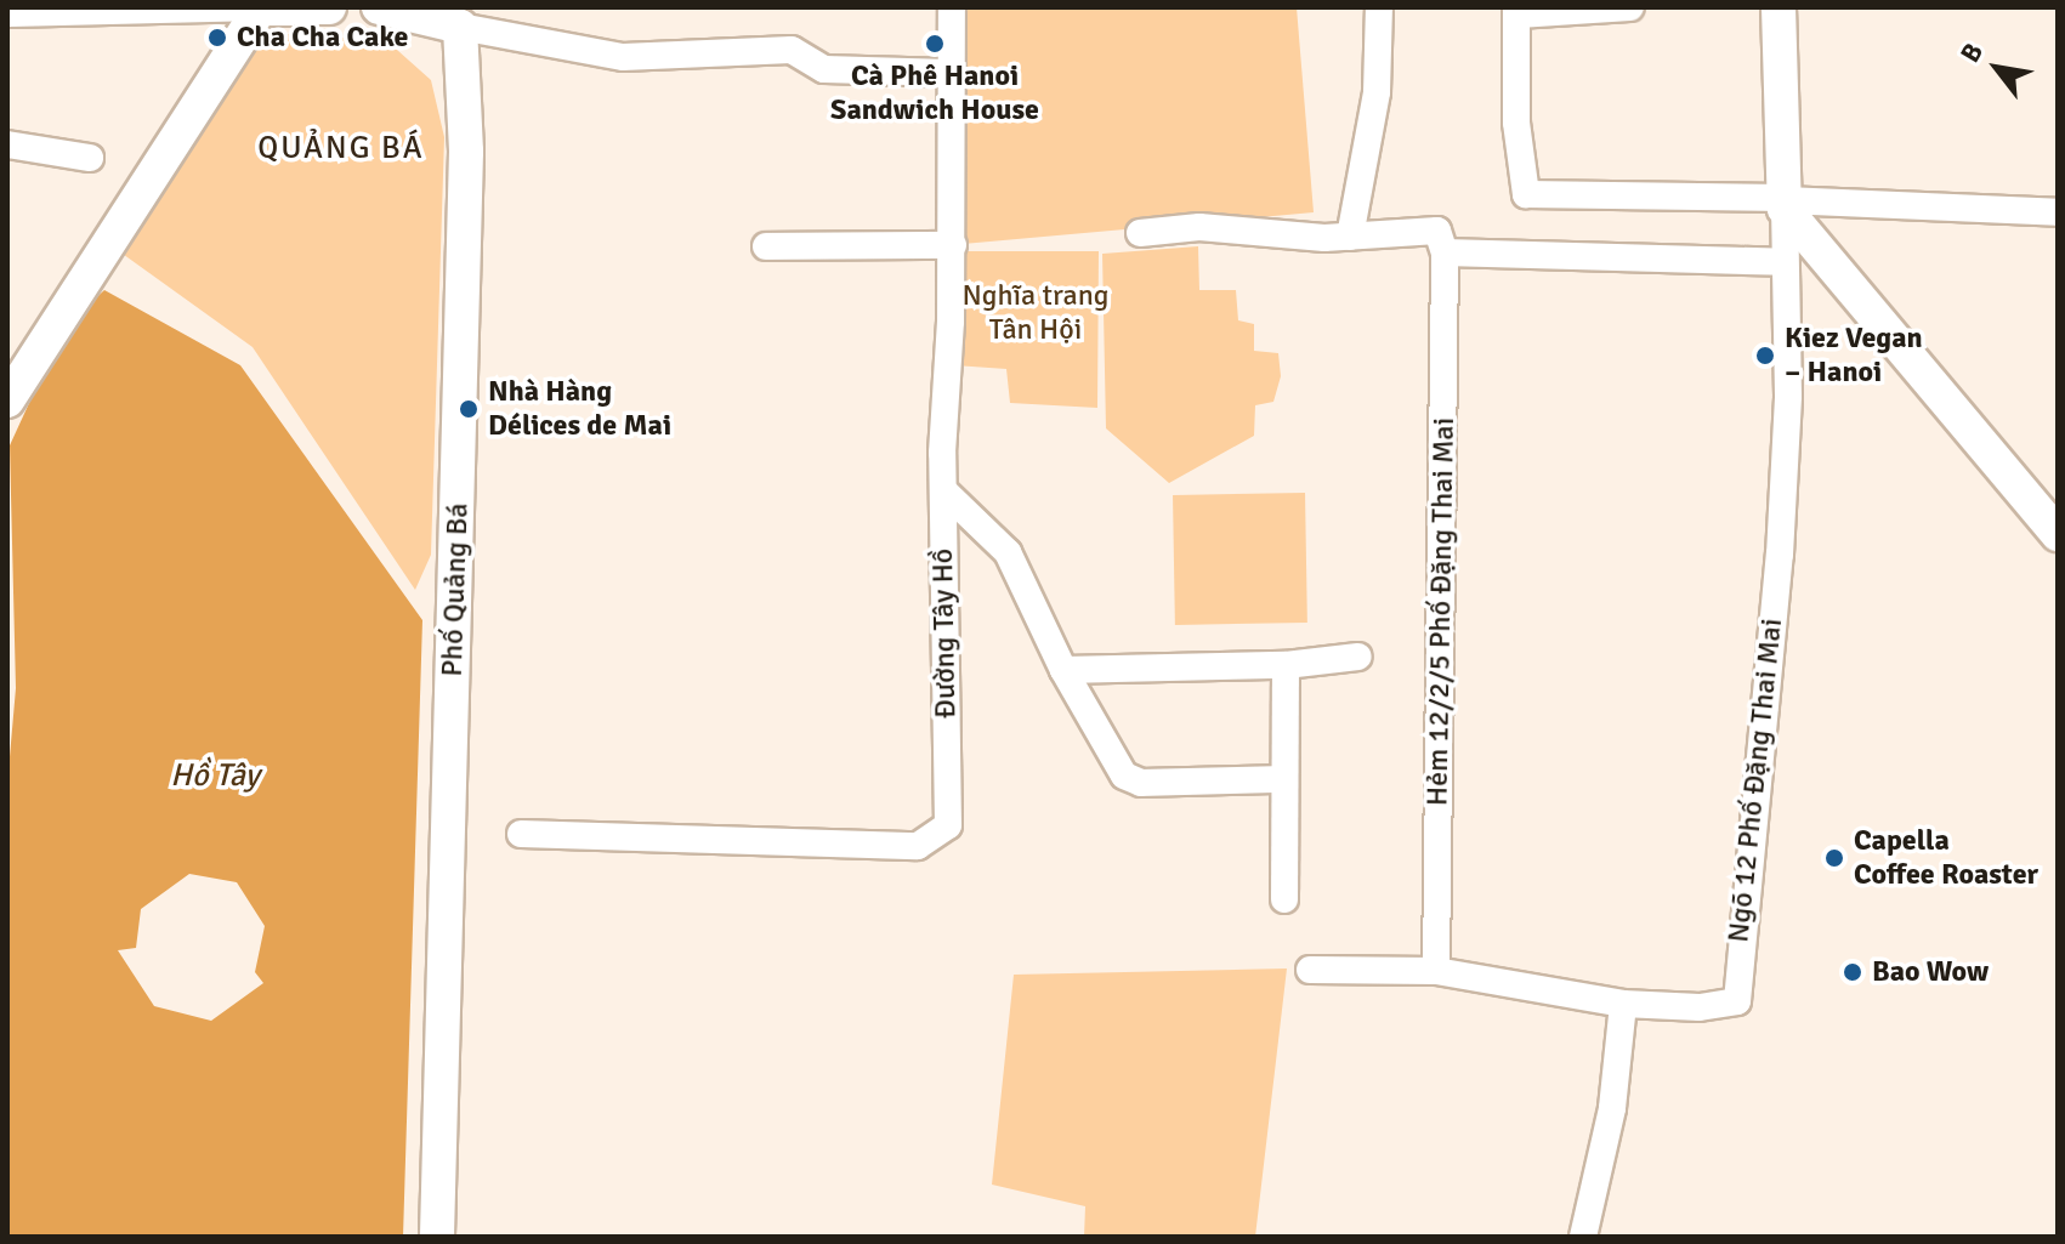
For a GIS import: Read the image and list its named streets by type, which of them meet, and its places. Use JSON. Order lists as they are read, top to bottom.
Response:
{
  "streets": {
    "street": [
      "Phố Quảng Bá",
      "Hẻm 12/2/5 Phố Đặng Thai Mai",
      "Đường Tây Hồ",
      "Ngõ 12 Phố Đặng Thai Mai"
    ]
  },
  "districts": ["QUẢNG BÁ"],
  "water": ["Hồ Tây"],
  "parks": ["Nghĩa trang Tân Hội"],
  "places": [
    "Cha Cha Cake",
    "Cà Phê Hanoi Sandwich House",
    "Kiez Vegan – Hanoi",
    "Nhà Hàng Délices de Mai",
    "Capella Coffee Roaster",
    "Bao Wow"
  ],
  "north": "top left"
}
